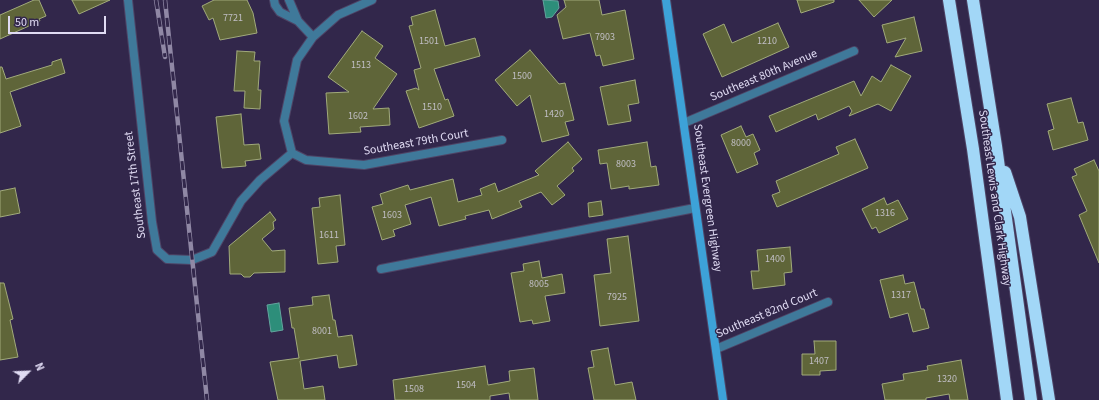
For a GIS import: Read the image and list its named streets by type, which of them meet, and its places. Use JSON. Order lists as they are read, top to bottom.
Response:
{
  "streets": {
    "highway": ["Southeast Lewis and Clark Highway"],
    "street": [
      "Southeast 80th Avenue",
      "Southeast 79th Court",
      "Southeast 17th Street",
      "Southeast Evergreen Highway",
      "Southeast 82nd Court"
    ]
  },
  "crossings": [
    ["Southeast 80th Avenue", "Southeast Evergreen Highway"],
    ["Southeast 79th Court", "Southeast 17th Street"],
    ["Southeast Evergreen Highway", "Southeast 82nd Court"]
  ],
  "house_numbers": [
    "7721",
    "7903",
    "1501",
    "1210",
    "1513",
    "1500",
    "1510",
    "1420",
    "1602",
    "8000",
    "8003",
    "1316",
    "1603",
    "1611",
    "1400",
    "8005",
    "1317",
    "7925",
    "8001",
    "1407",
    "1320",
    "1504",
    "1508"
  ],
  "scale_bar": "50 m",
  "north": "top right"
}
